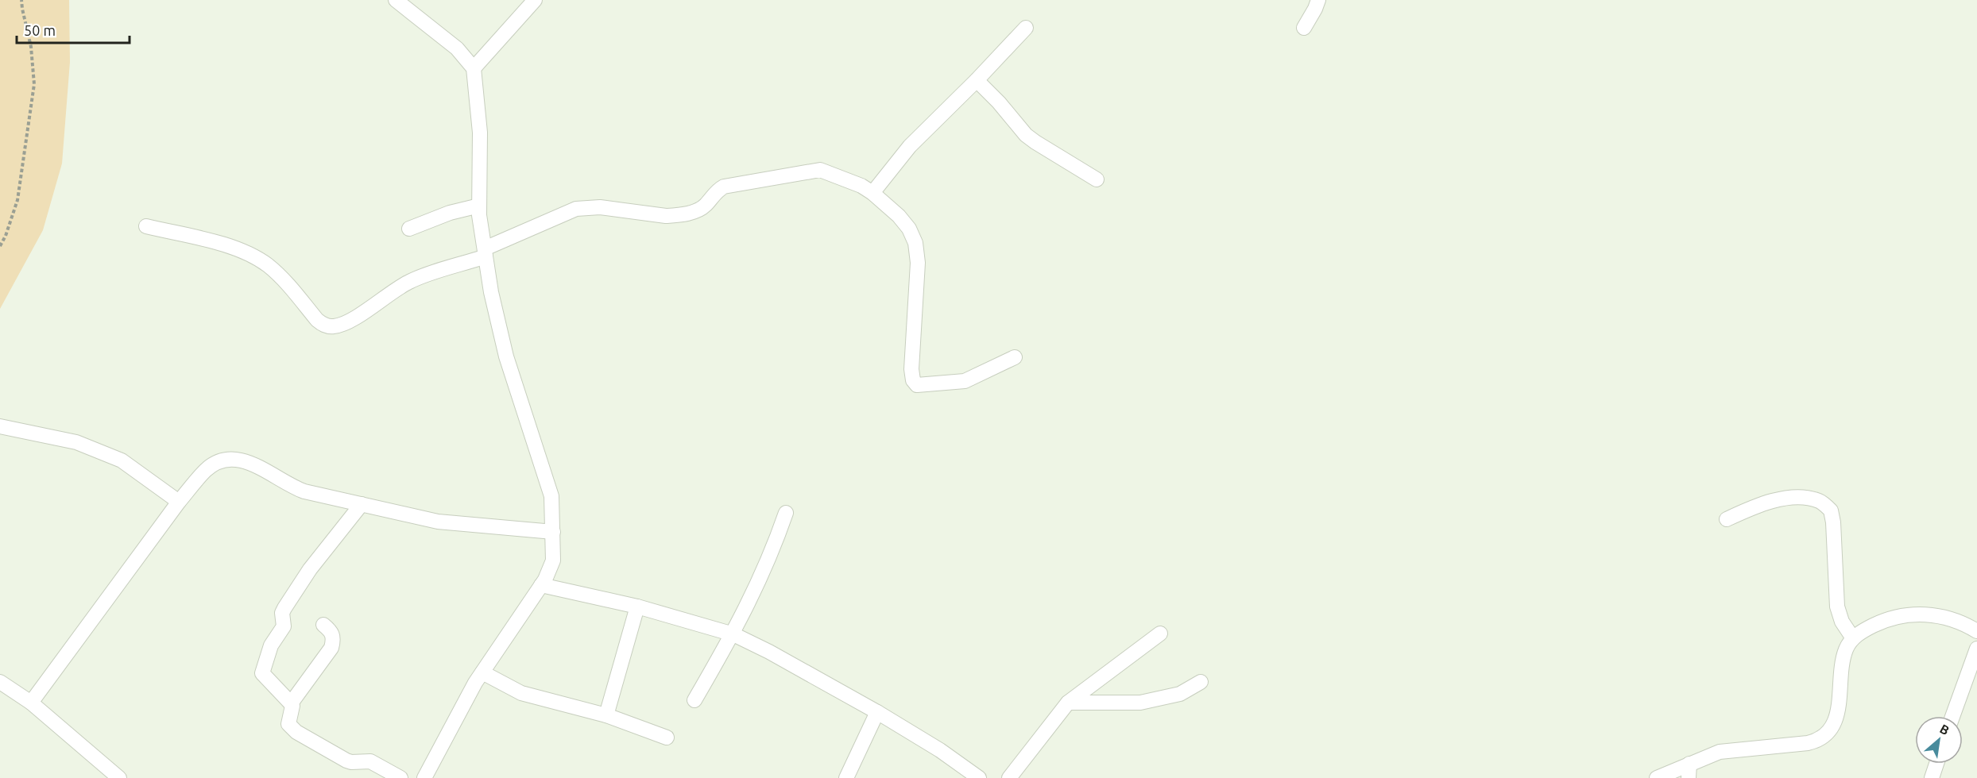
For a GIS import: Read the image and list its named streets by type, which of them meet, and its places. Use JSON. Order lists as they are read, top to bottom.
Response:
{
  "scale_bar": "50 m",
  "north": "top right"
}
